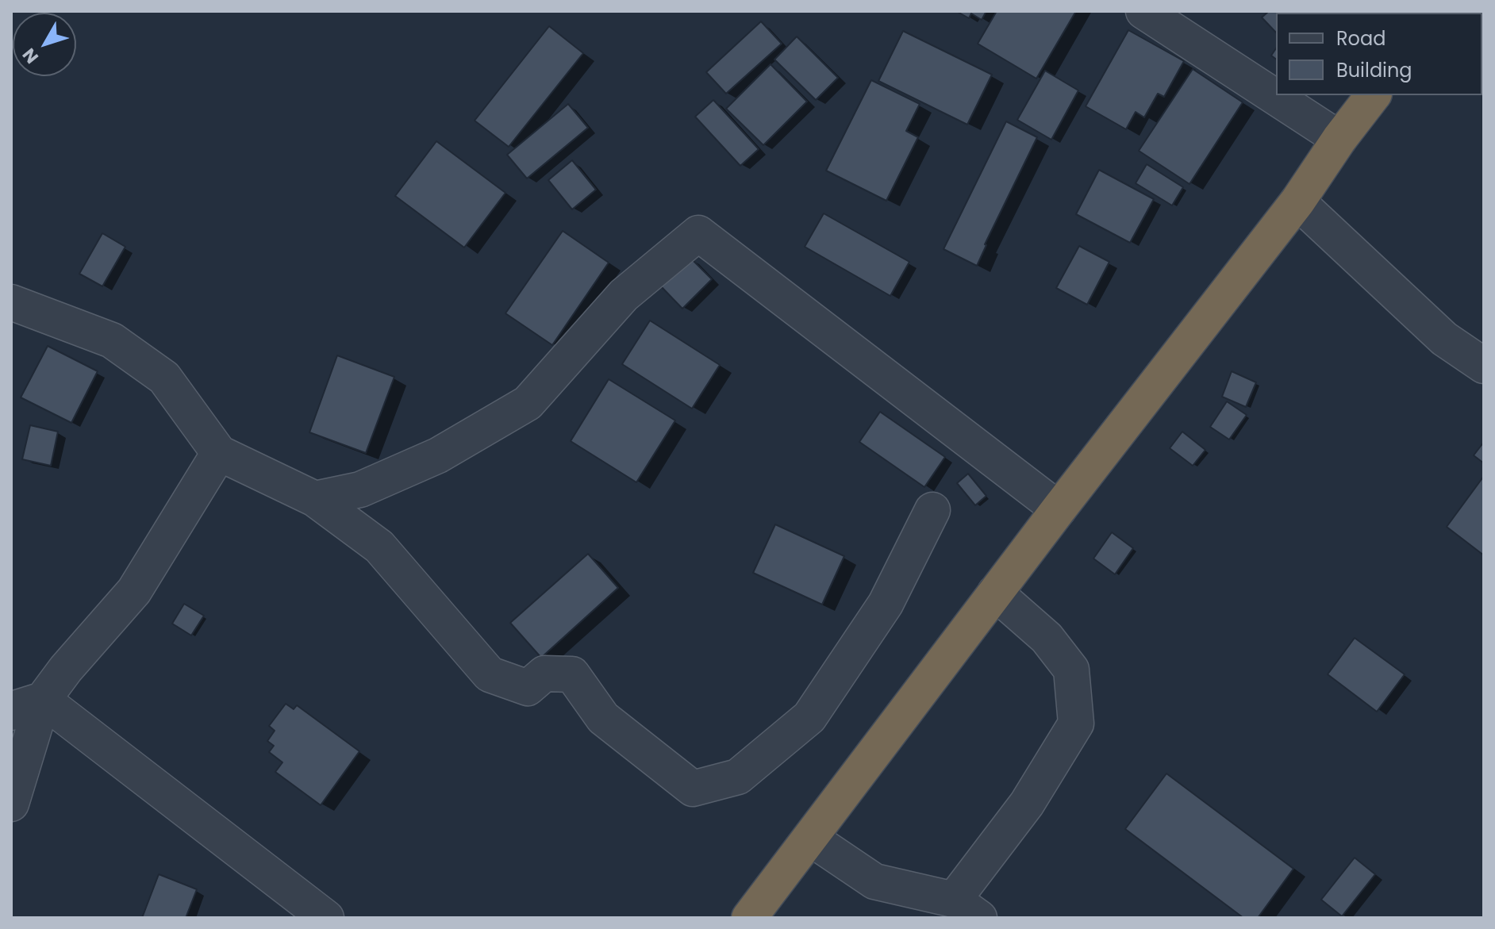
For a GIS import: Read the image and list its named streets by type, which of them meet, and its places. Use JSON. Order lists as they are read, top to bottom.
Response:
{
  "legend": ["Road", "Building"],
  "north": "bottom left"
}
